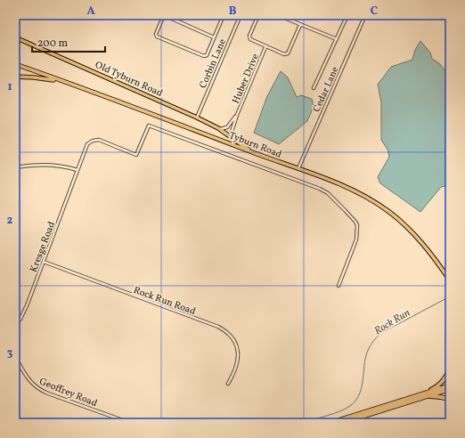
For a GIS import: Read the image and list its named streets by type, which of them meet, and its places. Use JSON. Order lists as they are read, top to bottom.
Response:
{
  "streets": {
    "main road": ["Old Tyburn Road", "Tyburn Road"],
    "street": [
      "Corbin Lane",
      "Huber Drive",
      "Cedar Lane",
      "Kresge Road",
      "Rock Run Road",
      "Geoffrey Road"
    ]
  },
  "crossings": [
    ["Corbin Lane", "Old Tyburn Road"],
    ["Old Tyburn Road", "Huber Drive"],
    ["Old Tyburn Road", "Tyburn Road"],
    ["Cedar Lane", "Tyburn Road"],
    ["Kresge Road", "Rock Run Road"]
  ],
  "water": ["Rock Run"],
  "scale_bar": "200 m",
  "grid": {
    "columns": ["A", "B", "C"],
    "rows": ["1", "2", "3"]
  }
}
